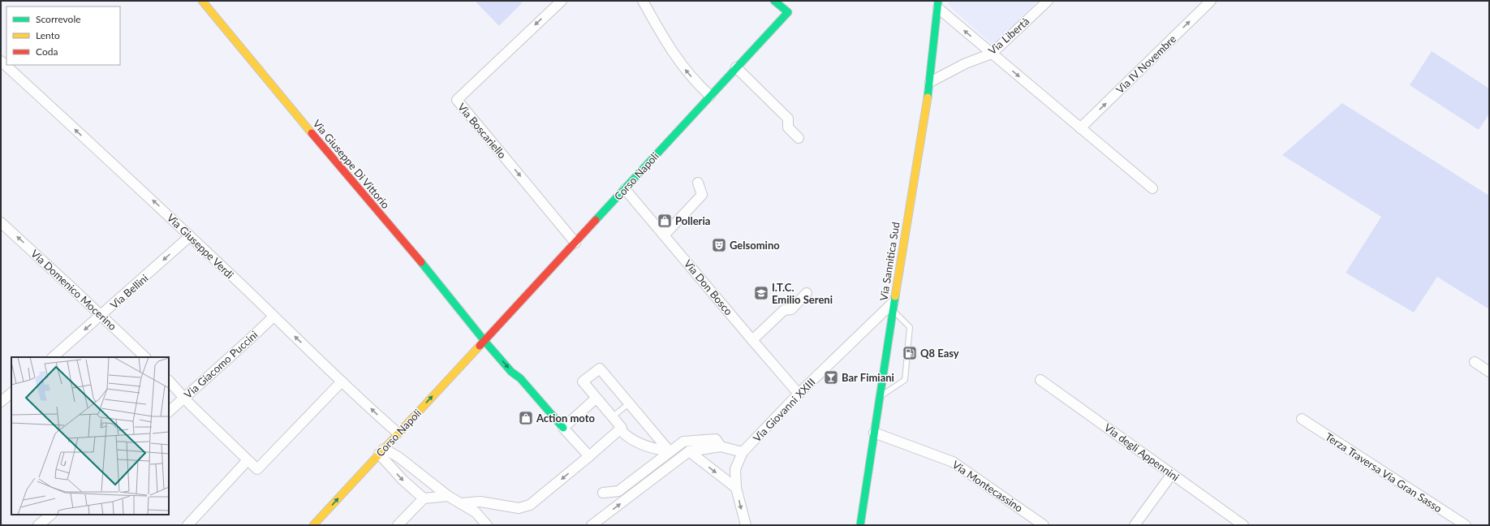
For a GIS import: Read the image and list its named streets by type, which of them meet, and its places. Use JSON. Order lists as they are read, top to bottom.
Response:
{
  "streets": {
    "street": [
      "Via Libertà",
      "Via IV Novembre",
      "Via Boscariello",
      "Via Giuseppe Di Vittorio",
      "Corso Napoli",
      "Via Giuseppe Verdi",
      "Via Sannitica Sud",
      "Via Don Bosco",
      "Via Domenico Mocerino",
      "Via Bellini",
      "Via Giacomo Puccini",
      "Via Giovanni XXIII",
      "Via degli Appennini",
      "Terza Traversa Via Gran Sasso",
      "Via Montecassino"
    ]
  },
  "crossings": [
    ["Via Libertà", "Via Sannitica Sud"],
    ["Via Boscariello", "Corso Napoli"],
    ["Via Giuseppe Di Vittorio", "Corso Napoli"],
    ["Corso Napoli", "Via Giuseppe Verdi"],
    ["Corso Napoli", "Via Don Bosco"],
    ["Via Giuseppe Verdi", "Via Bellini"],
    ["Via Giuseppe Verdi", "Via Giacomo Puccini"],
    ["Via Sannitica Sud", "Via Giovanni XXIII"],
    ["Via Sannitica Sud", "Via Montecassino"],
    ["Via Don Bosco", "Via Giovanni XXIII"],
    ["Via Domenico Mocerino", "Via Bellini"]
  ],
  "one_way": [
    "Via IV Novembre",
    "Via Giuseppe Verdi",
    "Via Domenico Mocerino",
    "Via Bellini"
  ],
  "places": {
    "shop": ["Polleria", "Action moto"],
    "theatre": ["Gelsomino"],
    "school or university": ["I.T.C. Emilio Sereni"],
    "fuel station": ["Q8 Easy"],
    "bar": ["Bar Fimiani"]
  },
  "legend": ["Scorrevole", "Lento", "Coda"]
}
